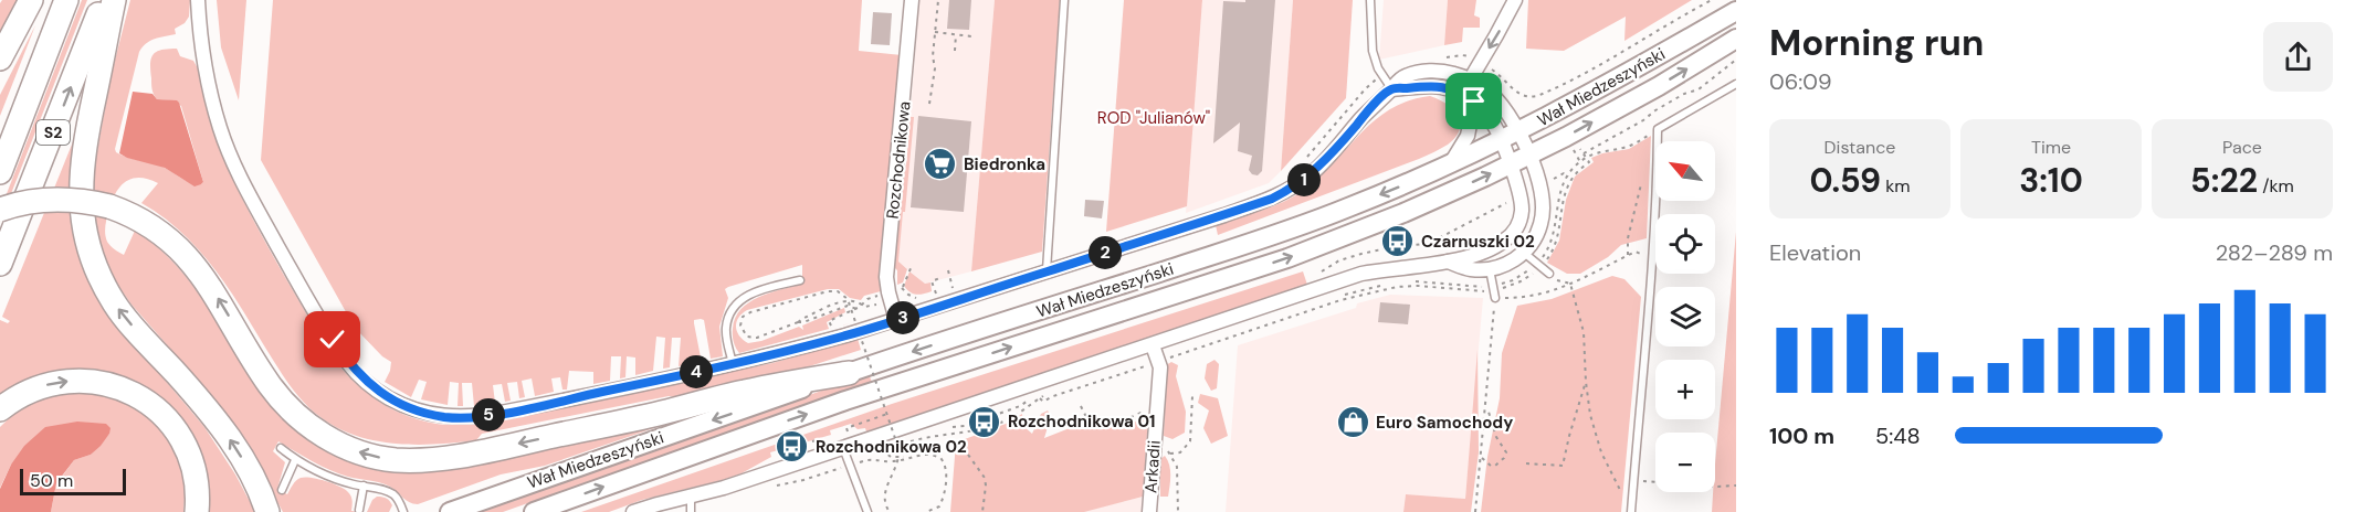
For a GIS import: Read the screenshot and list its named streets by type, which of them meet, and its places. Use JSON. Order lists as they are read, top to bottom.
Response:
{
  "streets": {
    "highway": ["S2"],
    "main road": ["Wał Miedzeszyński"],
    "street": ["Rozchodnikowa", "Arkadii"]
  },
  "parks": ["ROD \"Julianów\""],
  "places": {
    "supermarket": ["Biedronka"],
    "bus stop": ["Czarnuszki 02", "Rozchodnikowa 01", "Rozchodnikowa 02"],
    "shop": ["Euro Samochody"]
  },
  "scale_bar": "50 m",
  "north": "top left",
  "page": {
    "heading": ["Morning run", "06:09"],
    "stats": [
      ["Distance", "0.59 km"],
      ["Time", "3:10"],
      ["Pace", "5:22 /km"]
    ],
    "map_buttons": ["+", "−"],
    "pins": [
      "1",
      "2",
      "3",
      "4",
      "5"
    ],
    "chart": ["Elevation", "282–289 m"],
    "list": [
      {
        "name": "100 m",
        "note": "5:48"
      }
    ],
    "scale": "50 m"
  }
}
